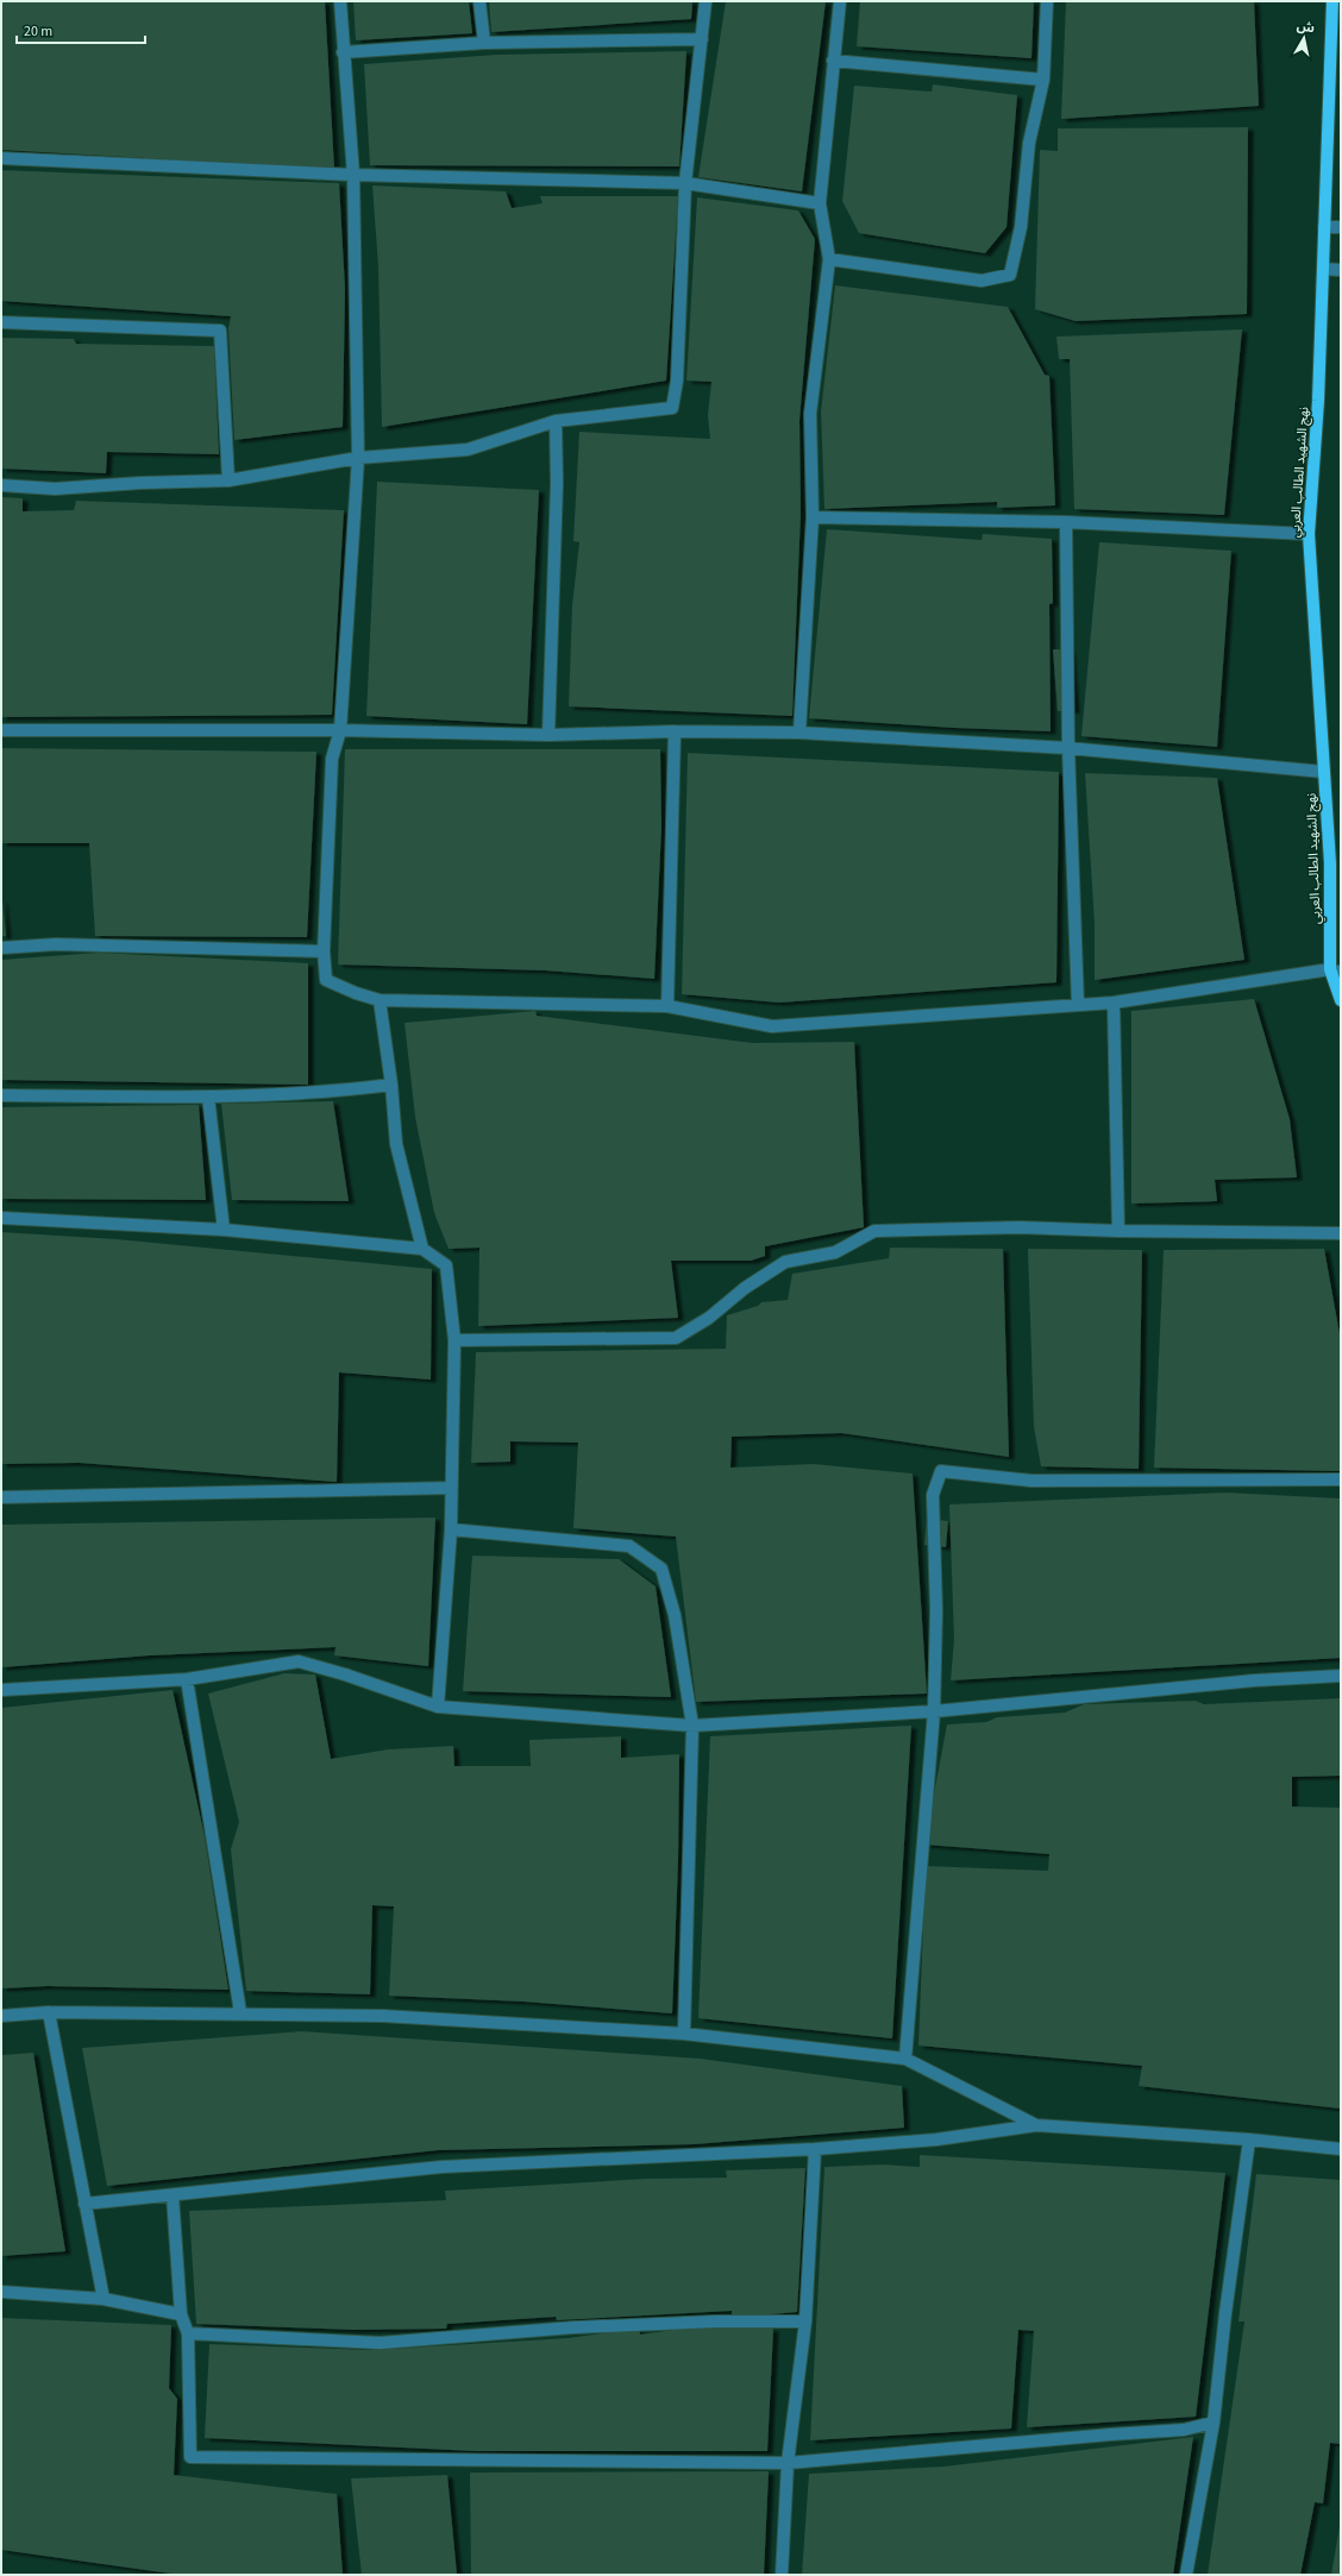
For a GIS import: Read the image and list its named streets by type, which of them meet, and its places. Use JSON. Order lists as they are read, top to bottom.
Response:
{
  "streets": {
    "main road": ["نهج الشهيد الطالب العربي"]
  },
  "scale_bar": "20 m",
  "north": "top"
}
